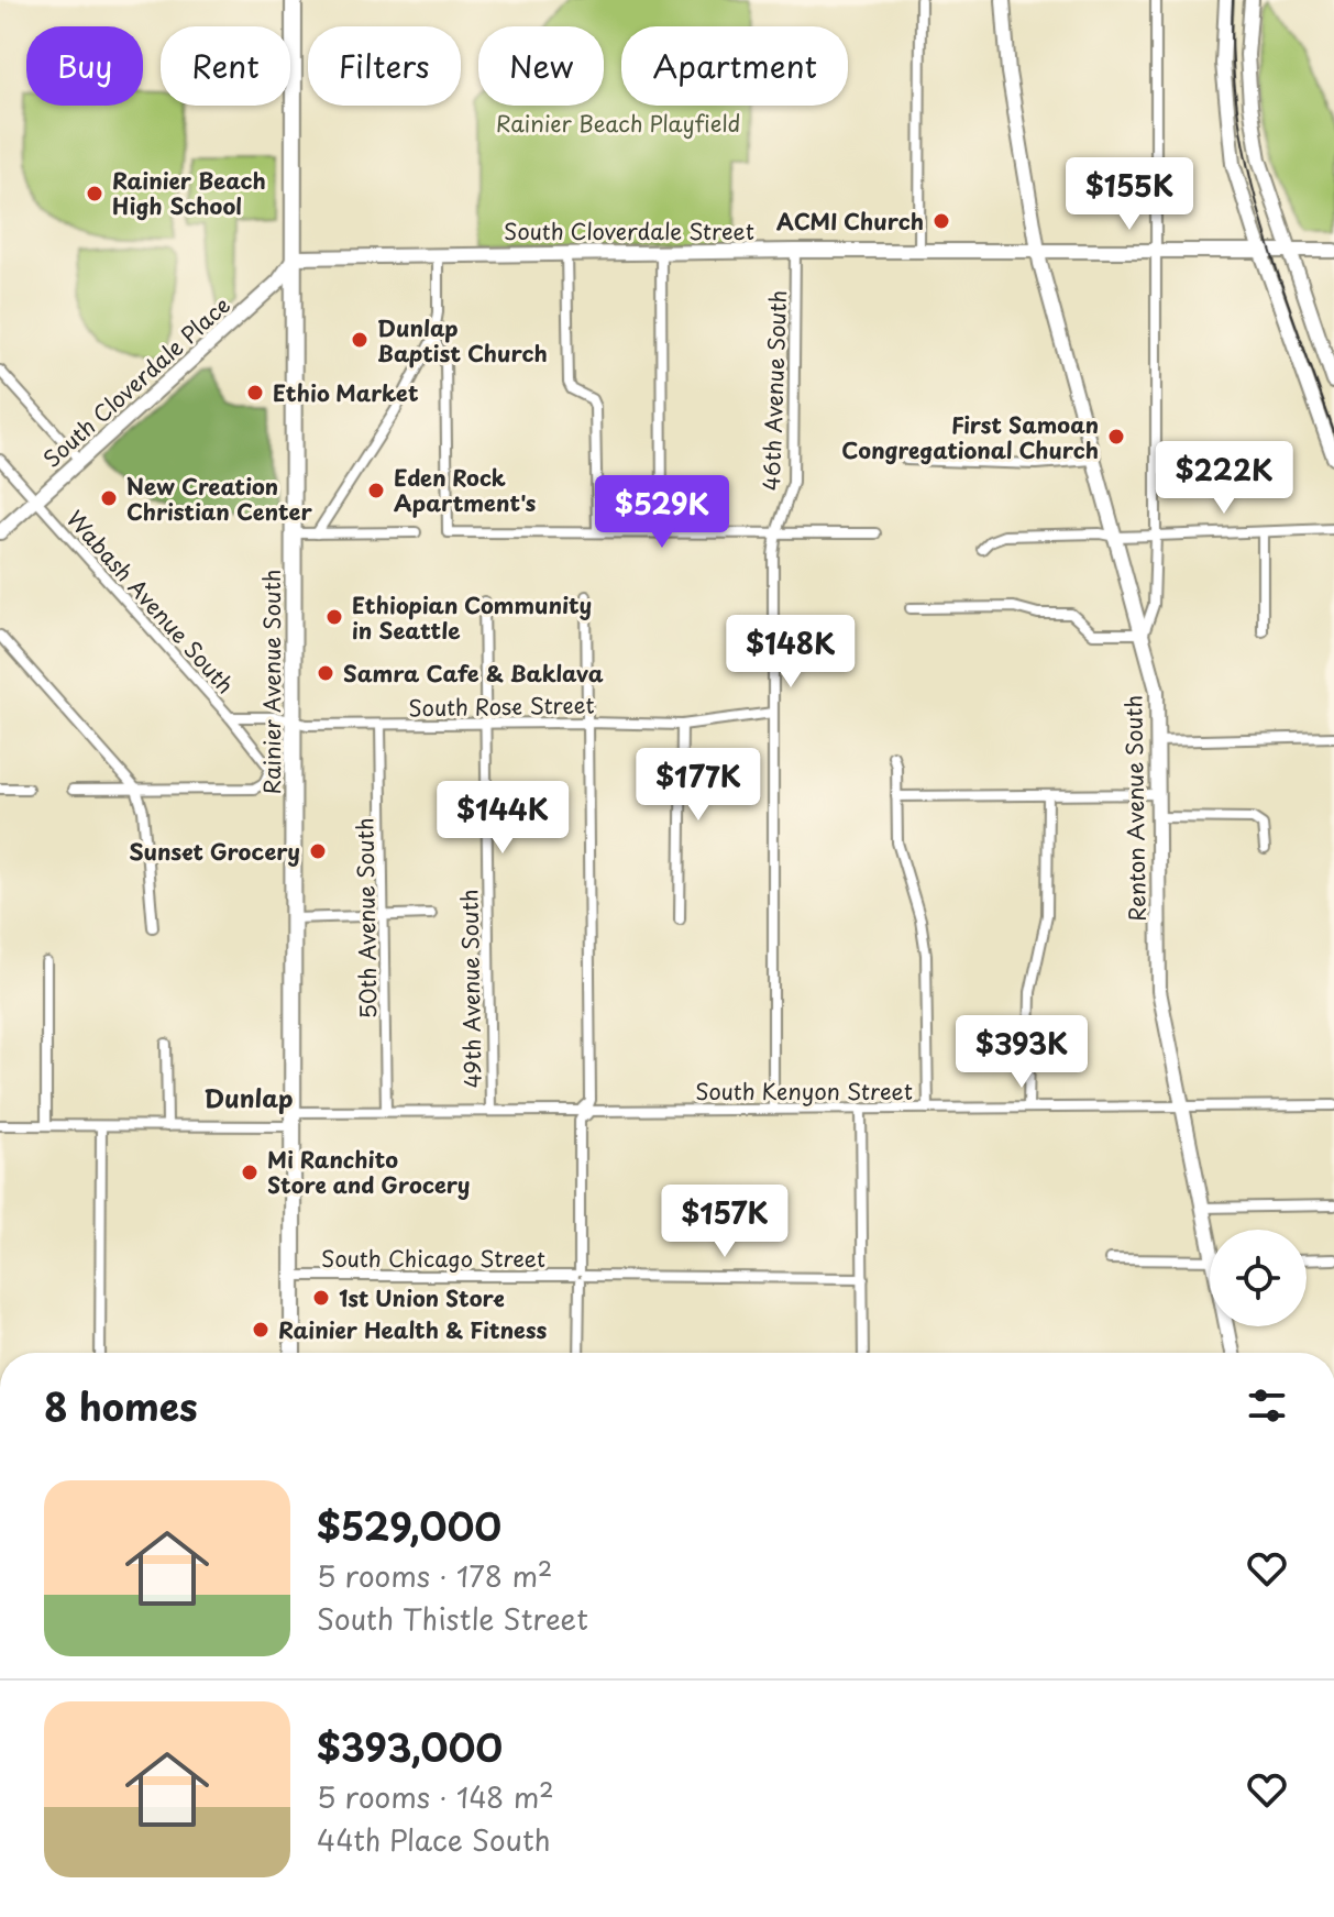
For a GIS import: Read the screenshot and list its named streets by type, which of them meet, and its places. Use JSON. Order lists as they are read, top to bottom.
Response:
{
  "streets": {
    "main road": [
      "South Cloverdale Street",
      "South Cloverdale Place",
      "Rainier Avenue South",
      "Renton Avenue South"
    ],
    "street": [
      "46th Avenue South",
      "Wabash Avenue South",
      "South Rose Street",
      "50th Avenue South",
      "49th Avenue South",
      "South Kenyon Street",
      "South Chicago Street"
    ]
  },
  "crossings": [
    ["South Cloverdale Street", "South Cloverdale Place"],
    ["South Cloverdale Street", "46th Avenue South"],
    ["South Cloverdale Street", "Rainier Avenue South"],
    ["South Cloverdale Street", "Renton Avenue South"],
    ["South Cloverdale Place", "Wabash Avenue South"],
    ["South Cloverdale Place", "Rainier Avenue South"],
    ["46th Avenue South", "South Rose Street"],
    ["46th Avenue South", "South Kenyon Street"],
    ["Wabash Avenue South", "South Rose Street"],
    ["Rainier Avenue South", "South Rose Street"],
    ["Rainier Avenue South", "South Kenyon Street"],
    ["Rainier Avenue South", "South Chicago Street"],
    ["South Rose Street", "50th Avenue South"],
    ["South Rose Street", "49th Avenue South"],
    ["Renton Avenue South", "South Kenyon Street"],
    ["50th Avenue South", "South Kenyon Street"],
    ["49th Avenue South", "South Kenyon Street"]
  ],
  "districts": ["Dunlap"],
  "parks": ["Rainier Beach Playfield"],
  "places": [
    "Rainier Beach High School",
    "ACMI Church",
    "Dunlap Baptist Church",
    "Ethio Market",
    "First Samoan Congregational Church",
    "Eden Rock Apartment's",
    "New Creation Christian Center",
    "Ethiopian Community in Seattle",
    "Samra Cafe & Baklava",
    "Sunset Grocery",
    "Mi Ranchito Store and Grocery",
    "1st Union Store",
    "Rainier Health & Fitness"
  ],
  "page": {
    "chip": [
      "Buy",
      "Rent",
      "Filters",
      "New",
      "Apartment"
    ],
    "price": [
      "$155K",
      "$222K",
      "$529K",
      "$148K",
      "$177K",
      "$144K",
      "$393K",
      "$157K"
    ],
    "heading": "8 homes",
    "list": [
      {
        "name": "$529,000",
        "note": "5 rooms · 178 m² · South Thistle Street"
      },
      {
        "name": "$393,000",
        "note": "5 rooms · 148 m² · 44th Place South"
      }
    ]
  }
}
